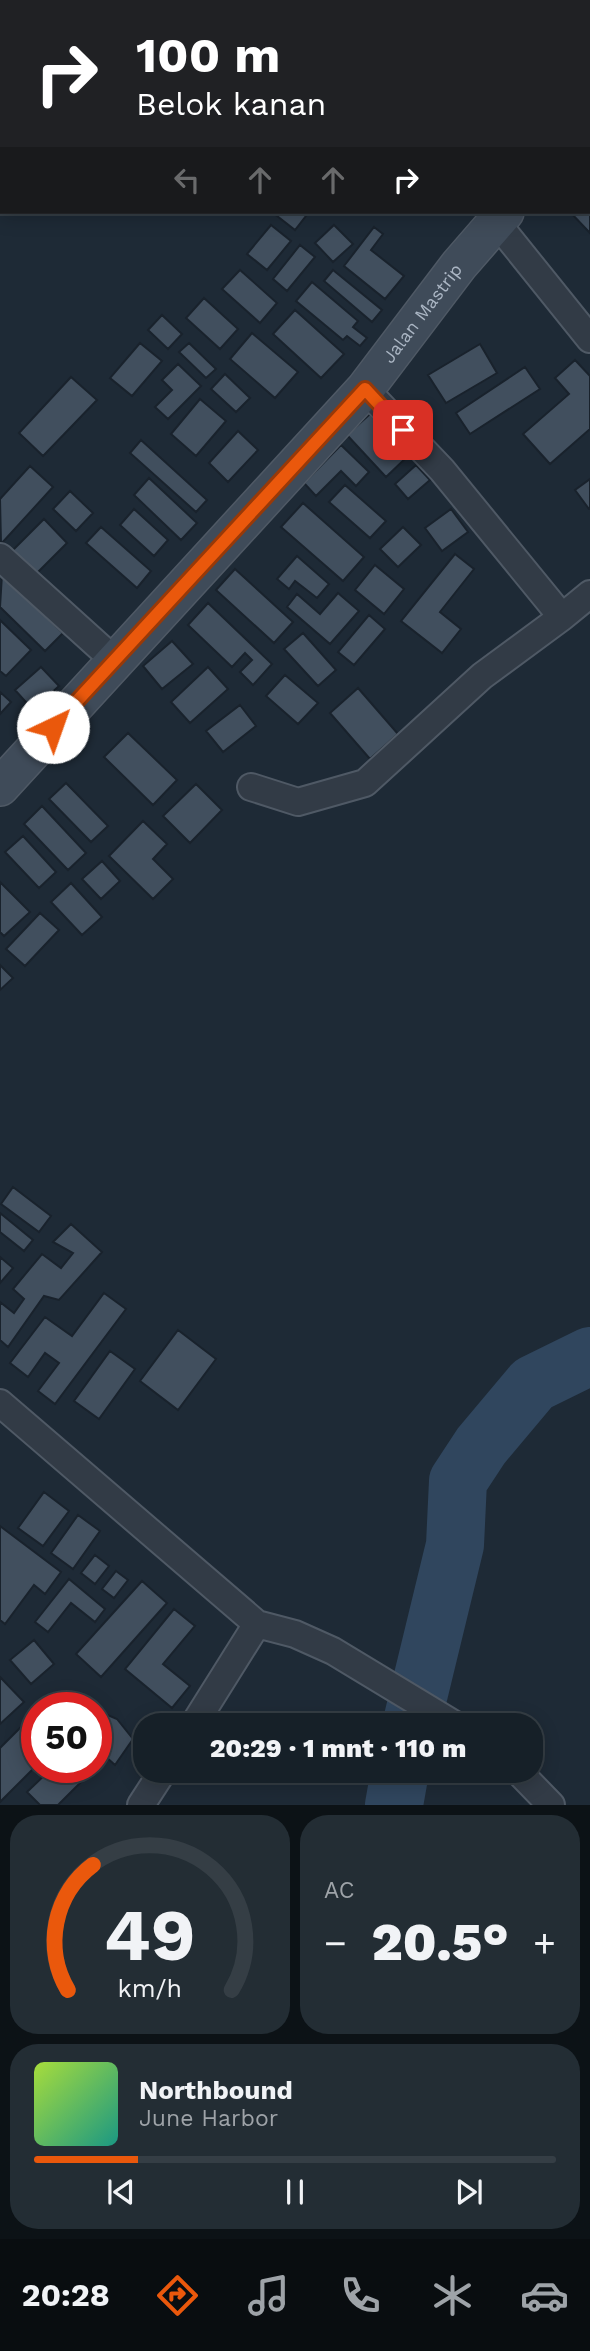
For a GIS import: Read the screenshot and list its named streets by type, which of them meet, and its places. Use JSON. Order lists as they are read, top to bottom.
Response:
{
  "streets": {
    "main road": ["Jalan Mastrip"]
  },
  "page": {
    "turn": ["100 m", "Belok kanan"],
    "limit": "50",
    "trip": "20:29 · 1 mnt · 110 m",
    "tile": "AC",
    "heat": ["−", "20.5°", "+"],
    "song": ["Northbound", "June Harbor"],
    "tabs": "20:28",
    "gauge": ["49", "km/h"]
  }
}
